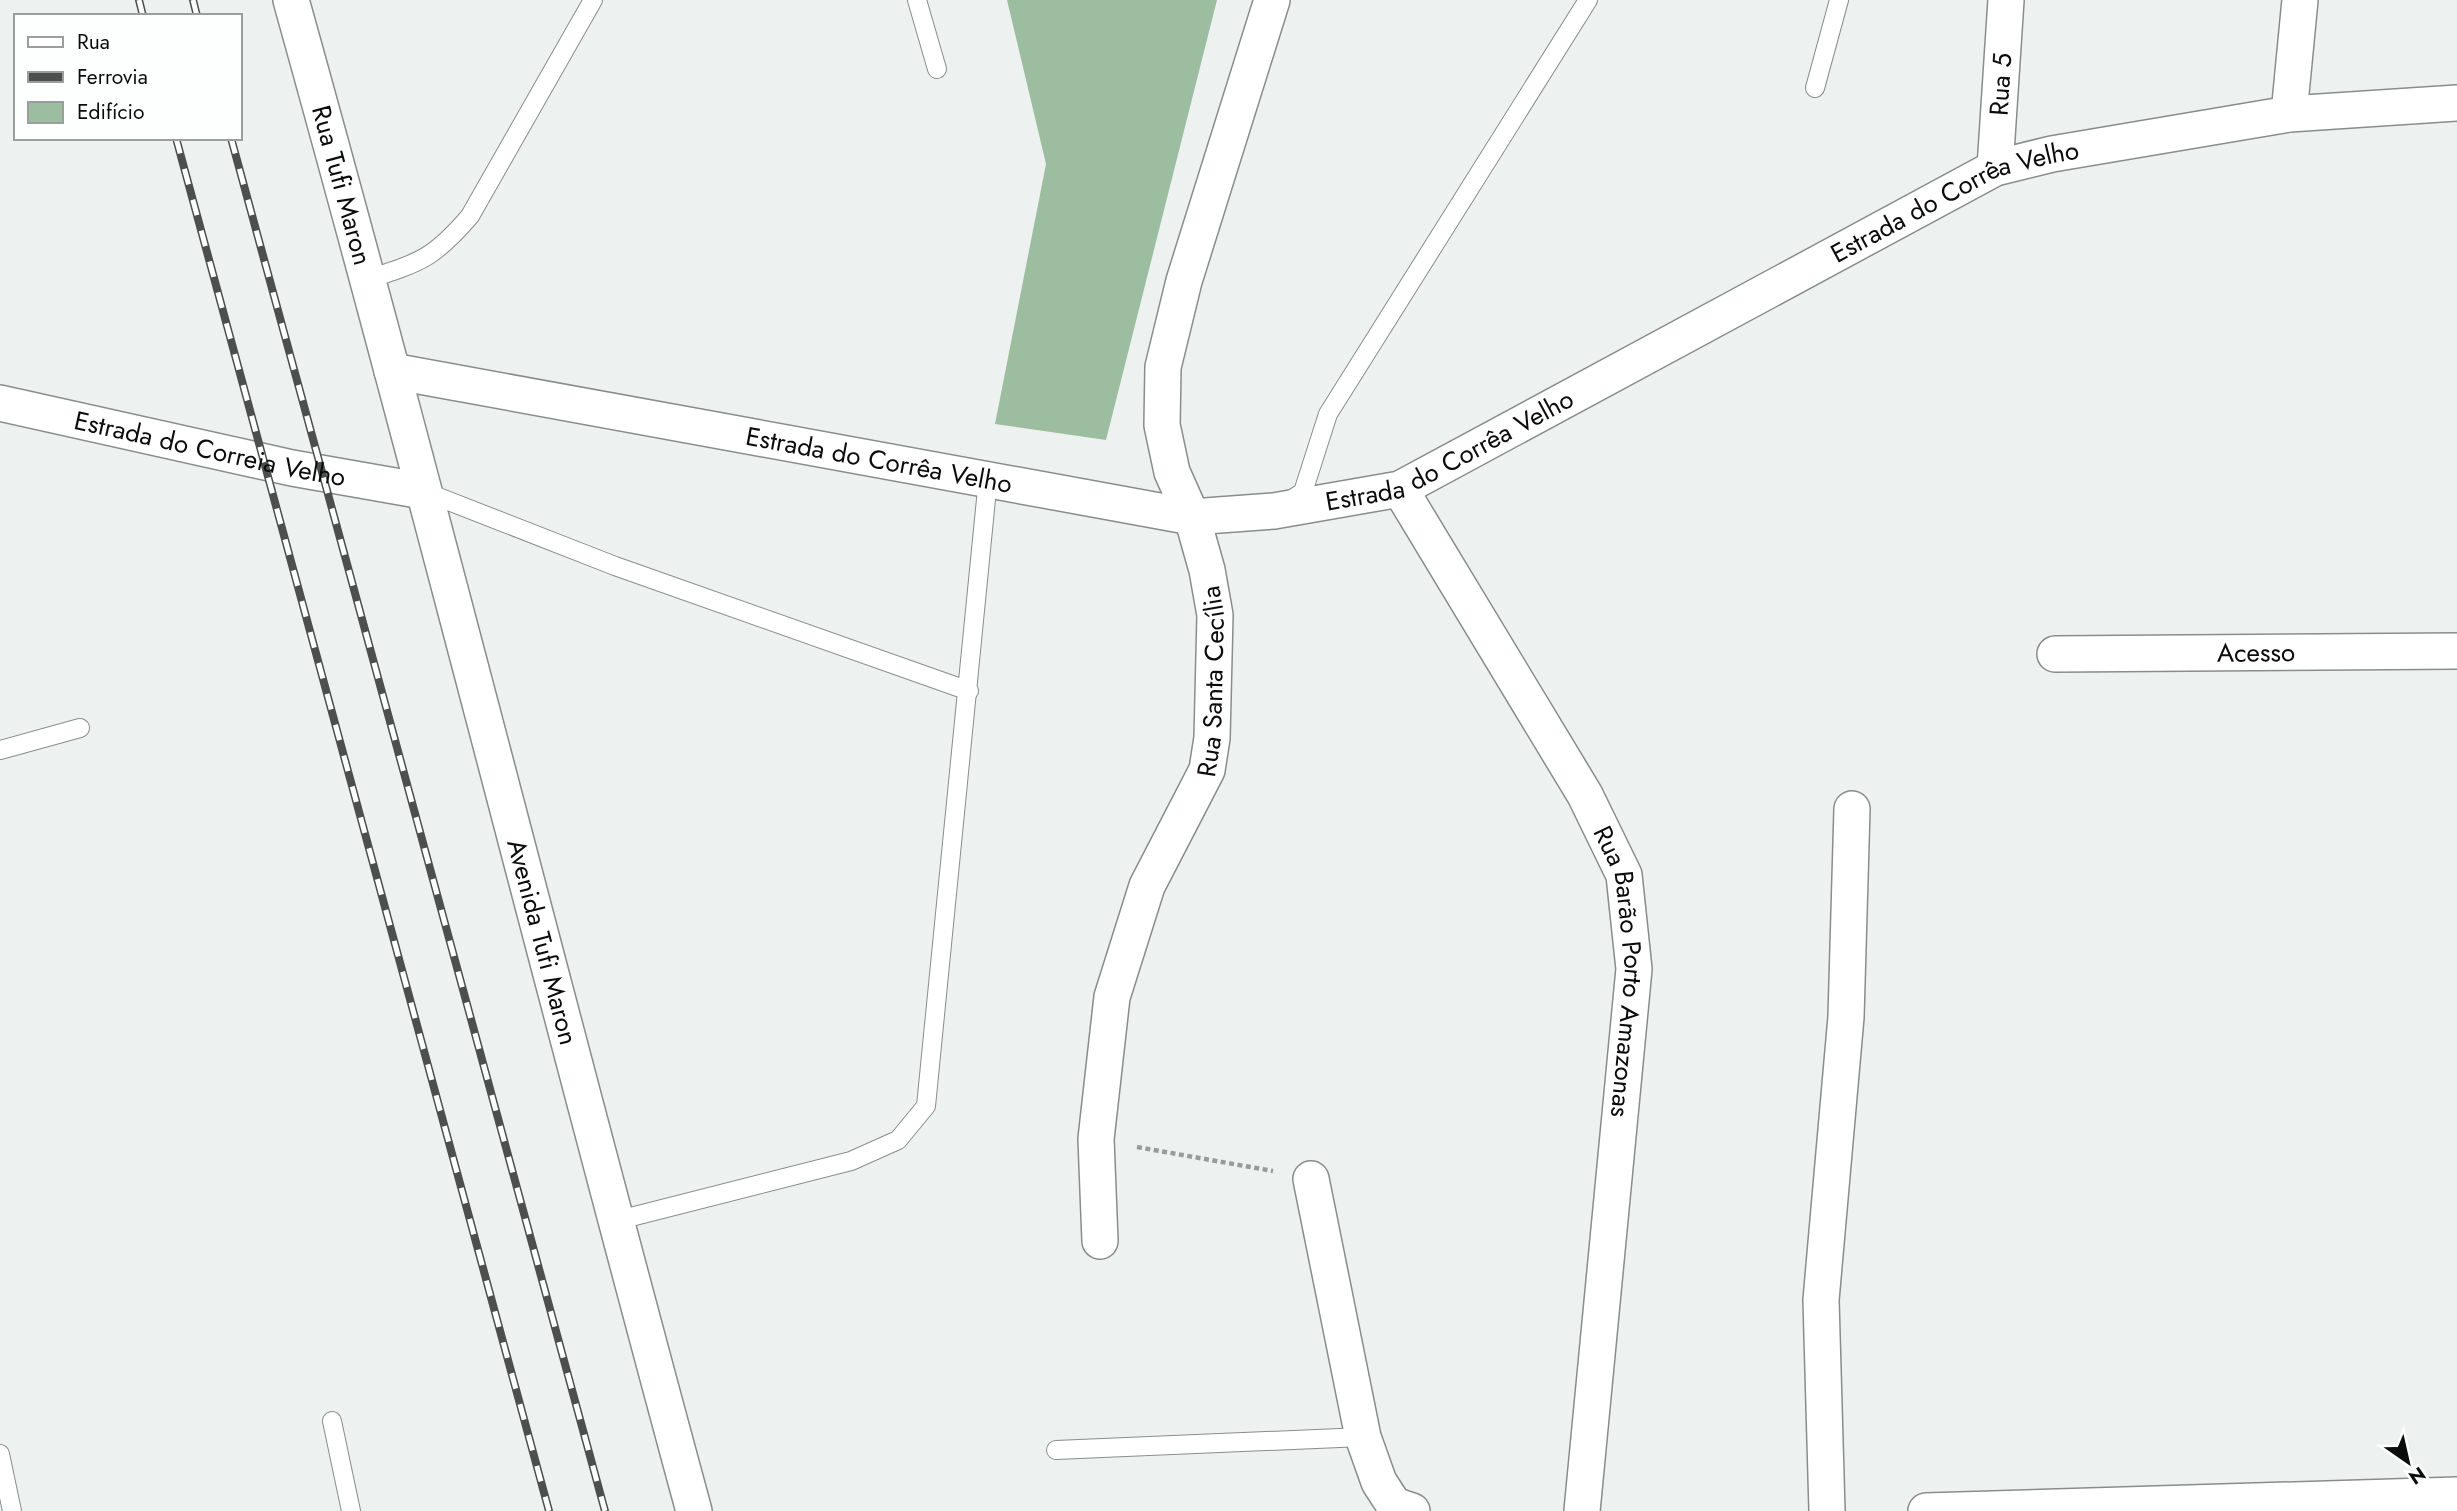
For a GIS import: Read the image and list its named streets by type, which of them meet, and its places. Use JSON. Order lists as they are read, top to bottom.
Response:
{
  "streets": {
    "street": [
      "Rua 5",
      "Rua Tufi Maron",
      "Estrada do Corrêa Velho",
      "Estrada do Correia Velho",
      "Acesso",
      "Rua Santa Cecília",
      "Avenida Tufi Maron",
      "Rua Barão Porto Amazonas"
    ]
  },
  "crossings": [
    ["Rua 5", "Estrada do Corrêa Velho"],
    ["Rua Tufi Maron", "Estrada do Corrêa Velho"],
    ["Rua Tufi Maron", "Avenida Tufi Maron"],
    ["Estrada do Corrêa Velho", "Rua Santa Cecília"],
    ["Estrada do Corrêa Velho", "Avenida Tufi Maron"],
    ["Estrada do Corrêa Velho", "Rua Barão Porto Amazonas"],
    ["Estrada do Correia Velho", "Avenida Tufi Maron"]
  ],
  "legend": ["Rua", "Ferrovia", "Edifício"],
  "north": "bottom right"
}
